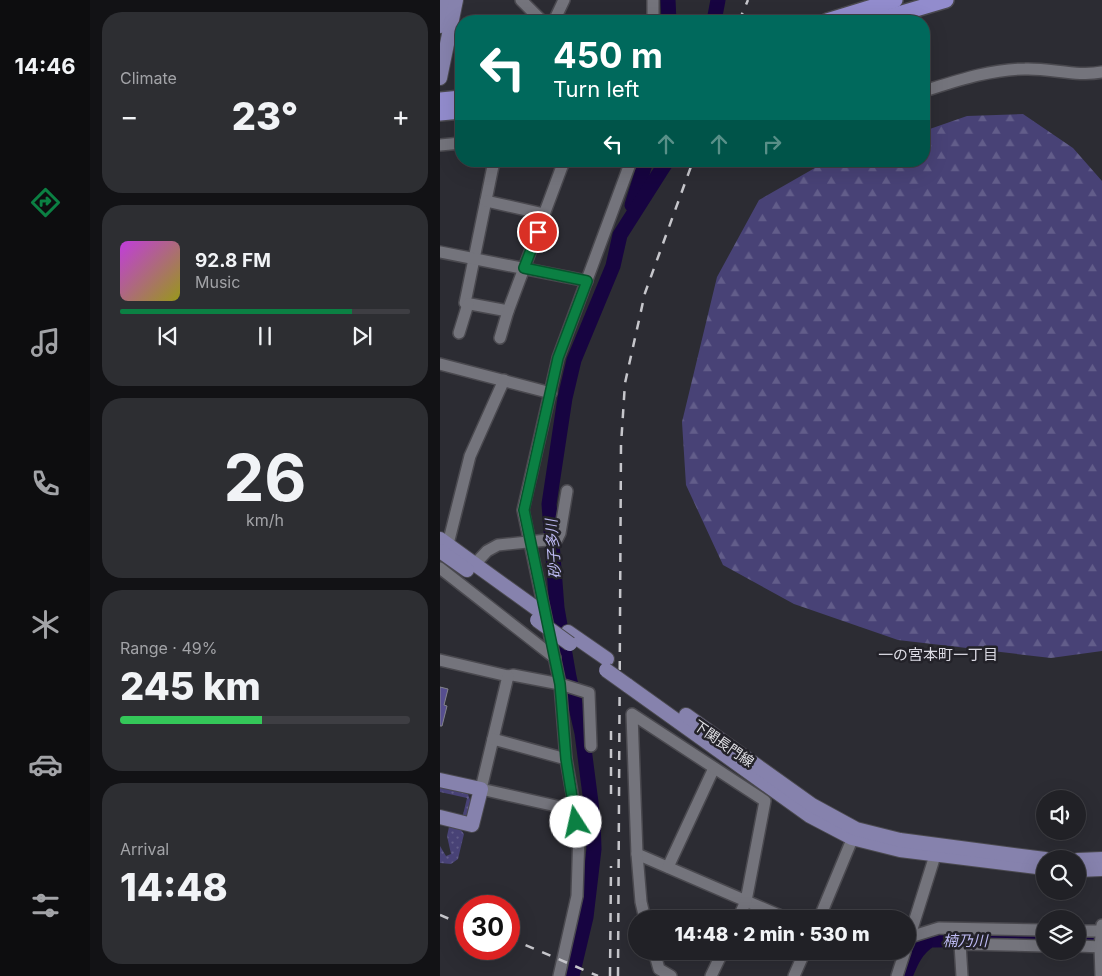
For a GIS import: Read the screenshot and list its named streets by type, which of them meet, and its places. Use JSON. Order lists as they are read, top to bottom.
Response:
{
  "streets": {
    "main road": ["下関長門線"]
  },
  "districts": ["一の宮本町一丁目"],
  "water": ["砂子多川", "楠乃川"],
  "page": {
    "tabs": "14:46",
    "tile": [
      "Climate",
      ["26", "km/h"],
      ["Range · 49%", "245 km"],
      ["Arrival", "14:48"]
    ],
    "turn": ["450 m", "Turn left"],
    "heat": ["−", "23°", "+"],
    "song": ["92.8 FM", "Music"],
    "limit": "30",
    "trip": "14:48 · 2 min · 530 m"
  }
}
